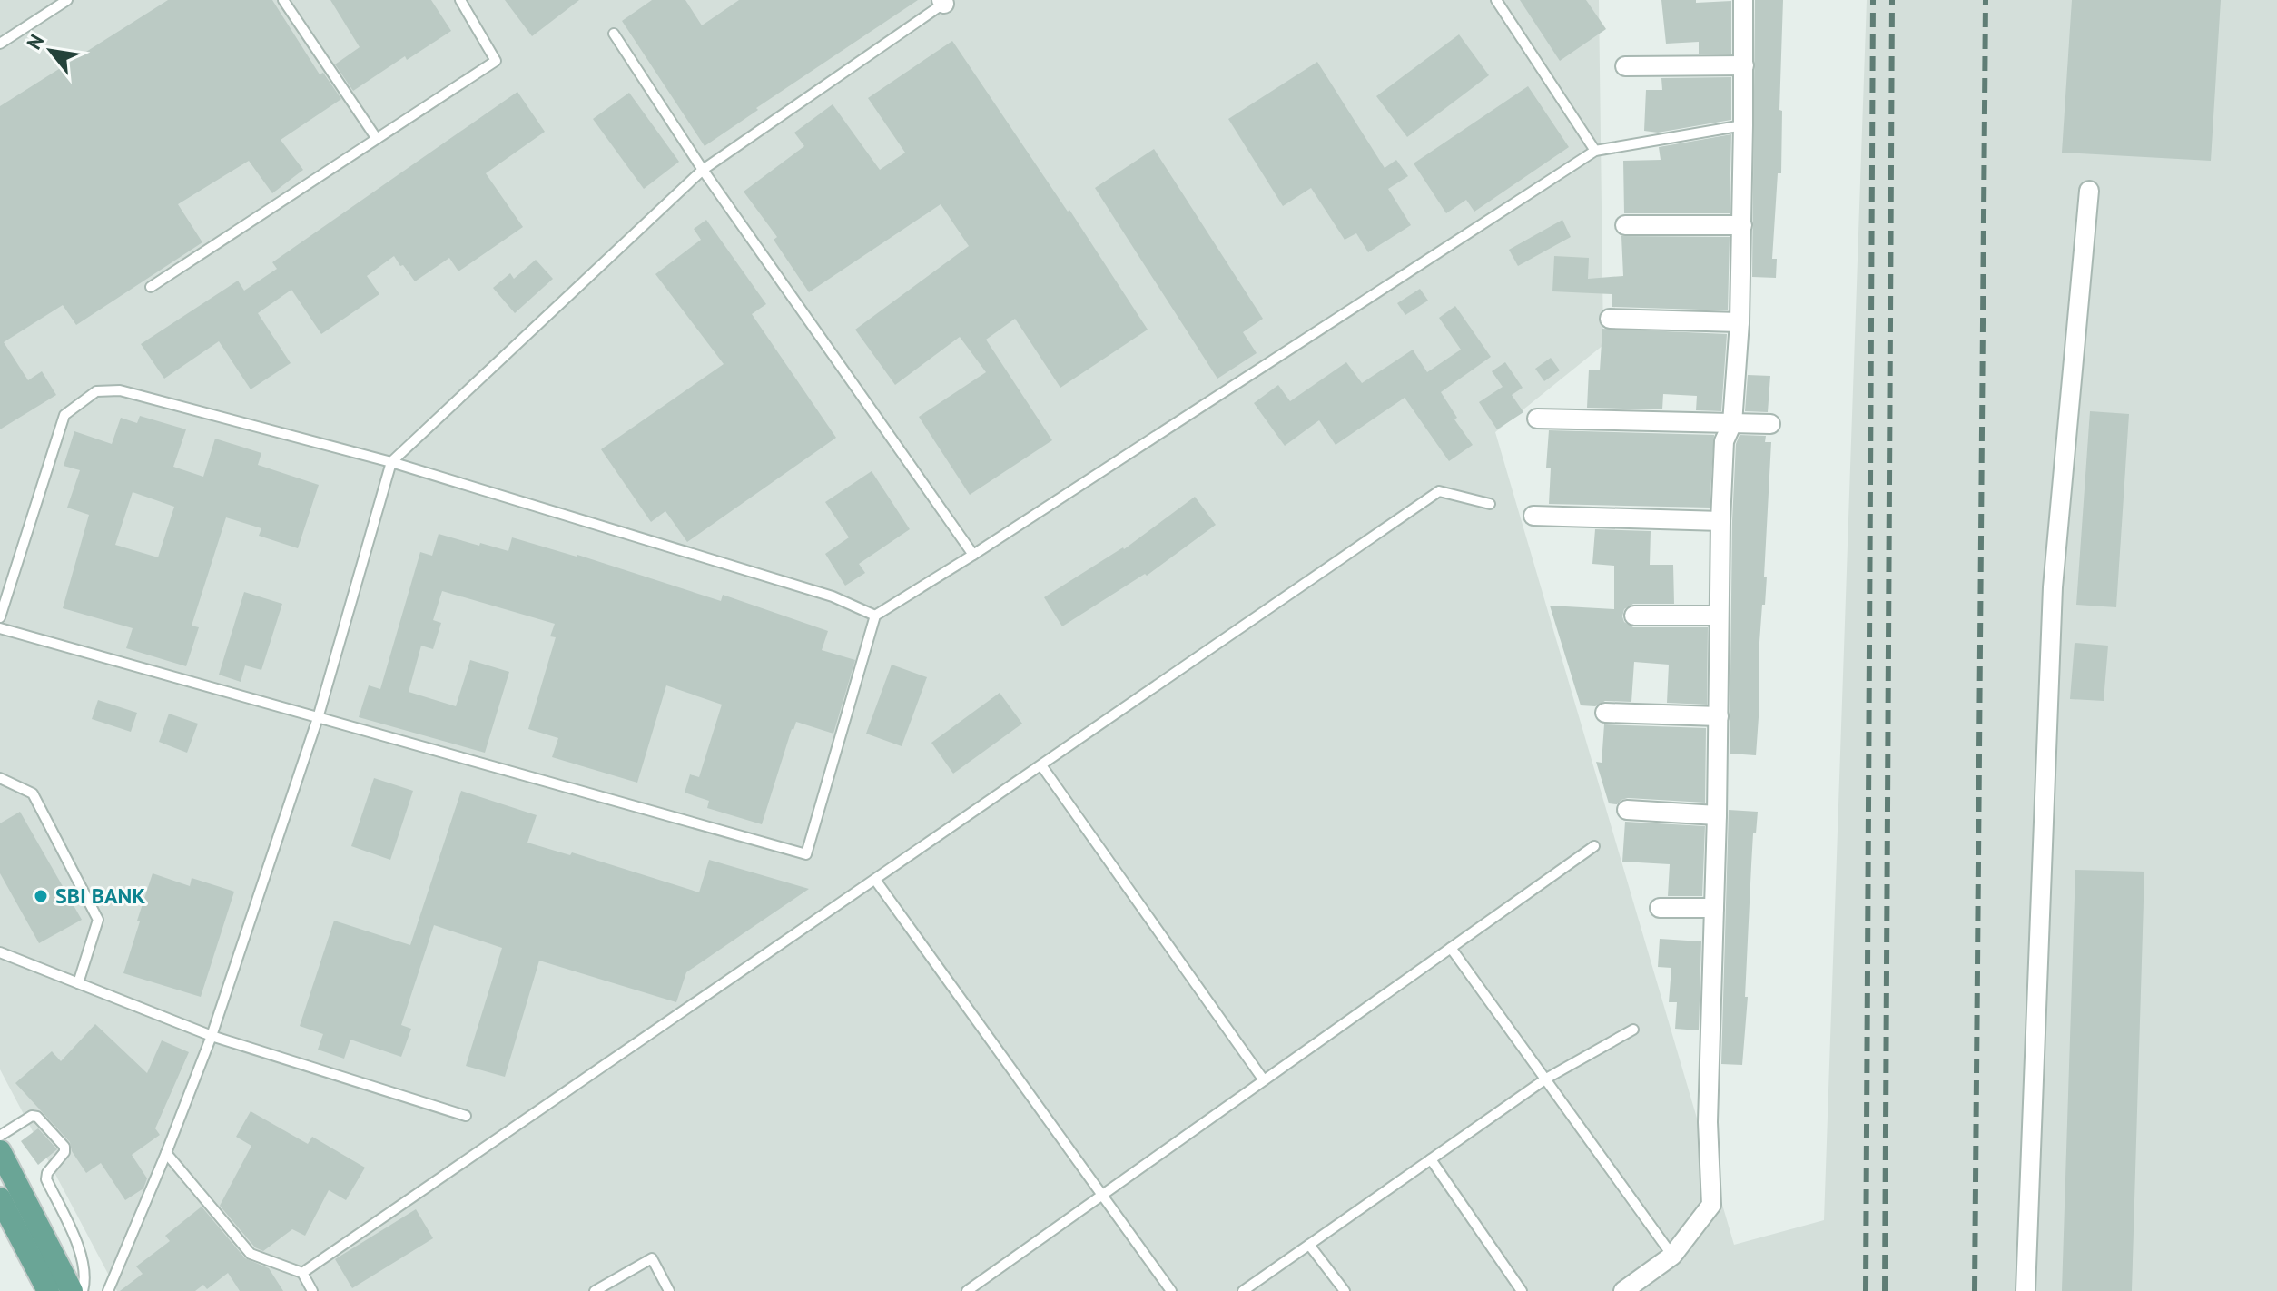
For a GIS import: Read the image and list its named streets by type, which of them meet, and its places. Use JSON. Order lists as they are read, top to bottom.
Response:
{
  "places": ["SBI BANK"],
  "north": "top left"
}
